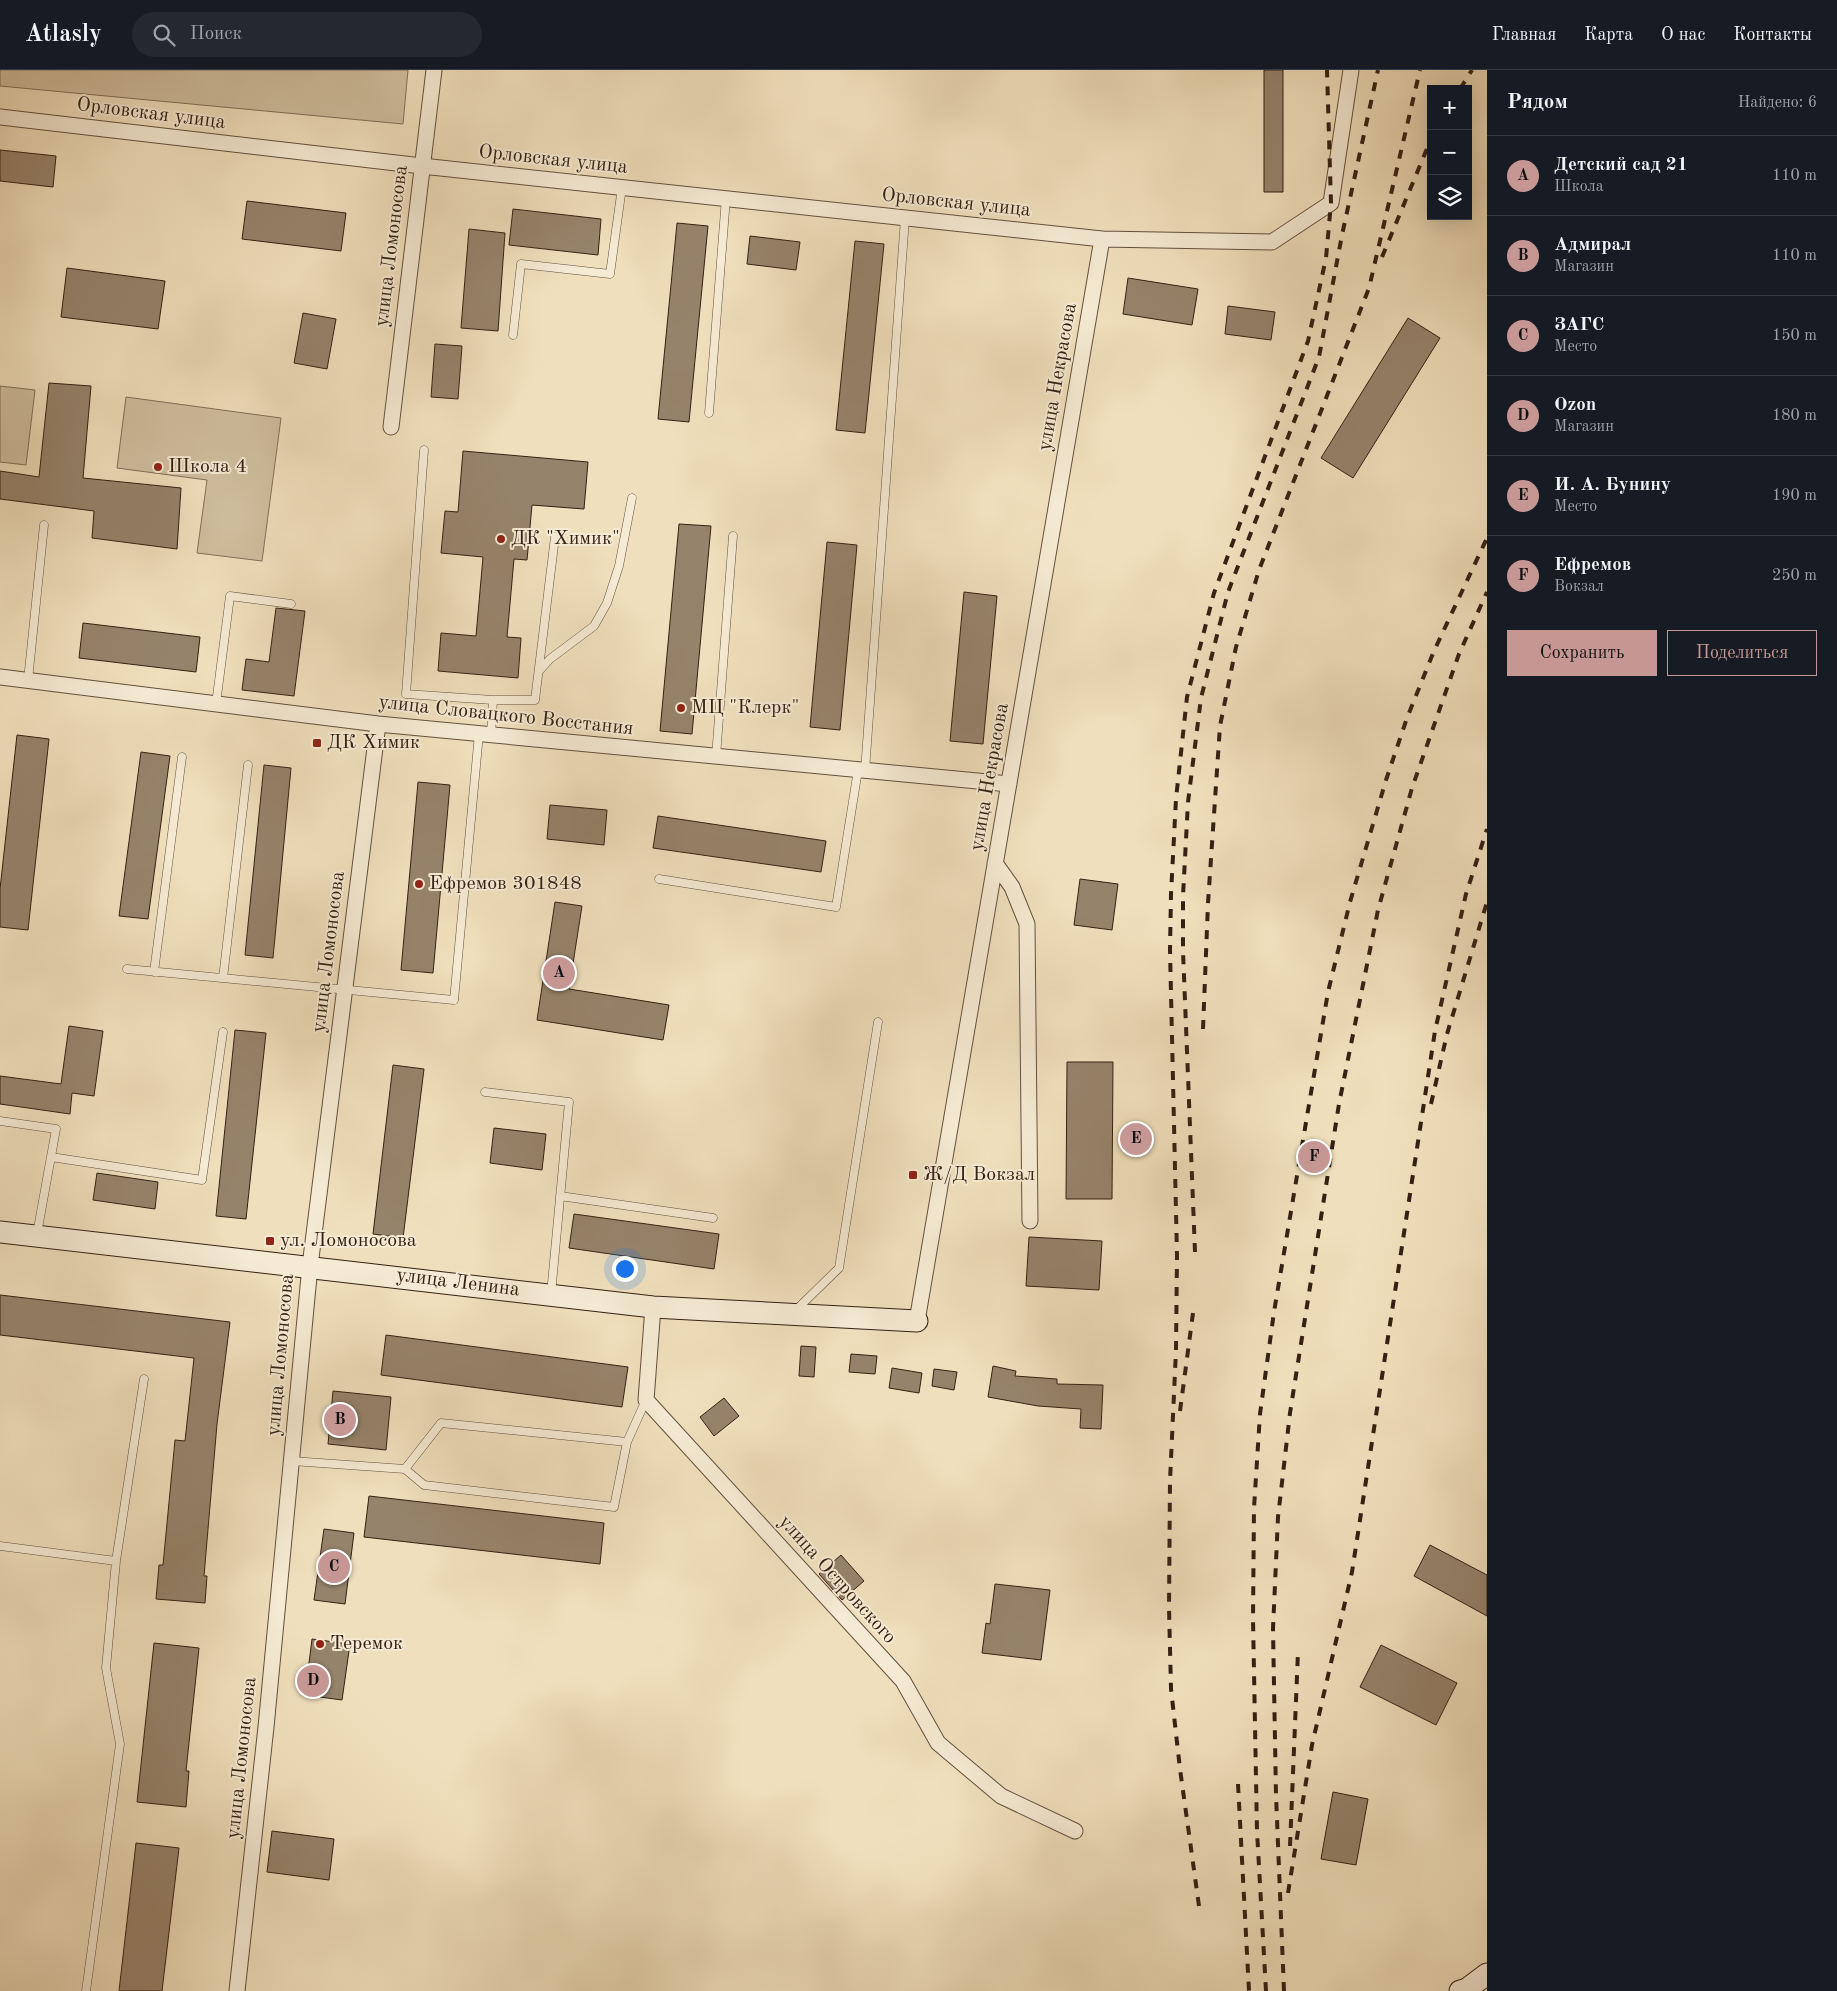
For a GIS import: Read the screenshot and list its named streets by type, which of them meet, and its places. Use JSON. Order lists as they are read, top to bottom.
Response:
{
  "streets": {
    "main road": ["улица Ленина"],
    "street": [
      "Орловская улица",
      "улица Ломоносова",
      "улица Некрасова",
      "улица Словацкого Восстания",
      "улица Островского"
    ]
  },
  "crossings": [
    ["Орловская улица", "улица Ломоносова"],
    ["Орловская улица", "улица Некрасова"],
    ["улица Ломоносова", "улица Словацкого Восстания"],
    ["улица Ломоносова", "улица Ленина"],
    ["улица Некрасова", "улица Словацкого Восстания"],
    ["улица Некрасова", "улица Ленина"]
  ],
  "places": {
    "other": [
      "Школа 4",
      "ДК \"Химик\"",
      "МЦ \"Клерк\"",
      "Ефремов 301848",
      "Теремок"
    ],
    "transit": ["ДК Химик", "Ж/Д Вокзал", "ул. Ломоносова"]
  },
  "page": {
    "header": "Atlasly",
    "search": "Поиск",
    "nav": [
      "Главная",
      "Карта",
      "О нас",
      "Контакты"
    ],
    "heading": ["Рядом", "Найдено: 6"],
    "map_buttons": ["+", "−"],
    "list": [
      {
        "mark": "A",
        "name": "Детский сад 21",
        "note": "Школа",
        "value": "110 m"
      },
      {
        "mark": "B",
        "name": "Адмирал",
        "note": "Магазин",
        "value": "110 m"
      },
      {
        "mark": "C",
        "name": "ЗАГС",
        "note": "Место",
        "value": "150 m"
      },
      {
        "mark": "D",
        "name": "Ozon",
        "note": "Магазин",
        "value": "180 m"
      },
      {
        "mark": "E",
        "name": "И. А. Бунину",
        "note": "Место",
        "value": "190 m"
      },
      {
        "mark": "F",
        "name": "Ефремов",
        "note": "Вокзал",
        "value": "250 m"
      }
    ],
    "buttons": ["Сохранить", "Поделиться"],
    "pins": [
      "A",
      "E",
      "F",
      "B",
      "C",
      "D"
    ]
  }
}
